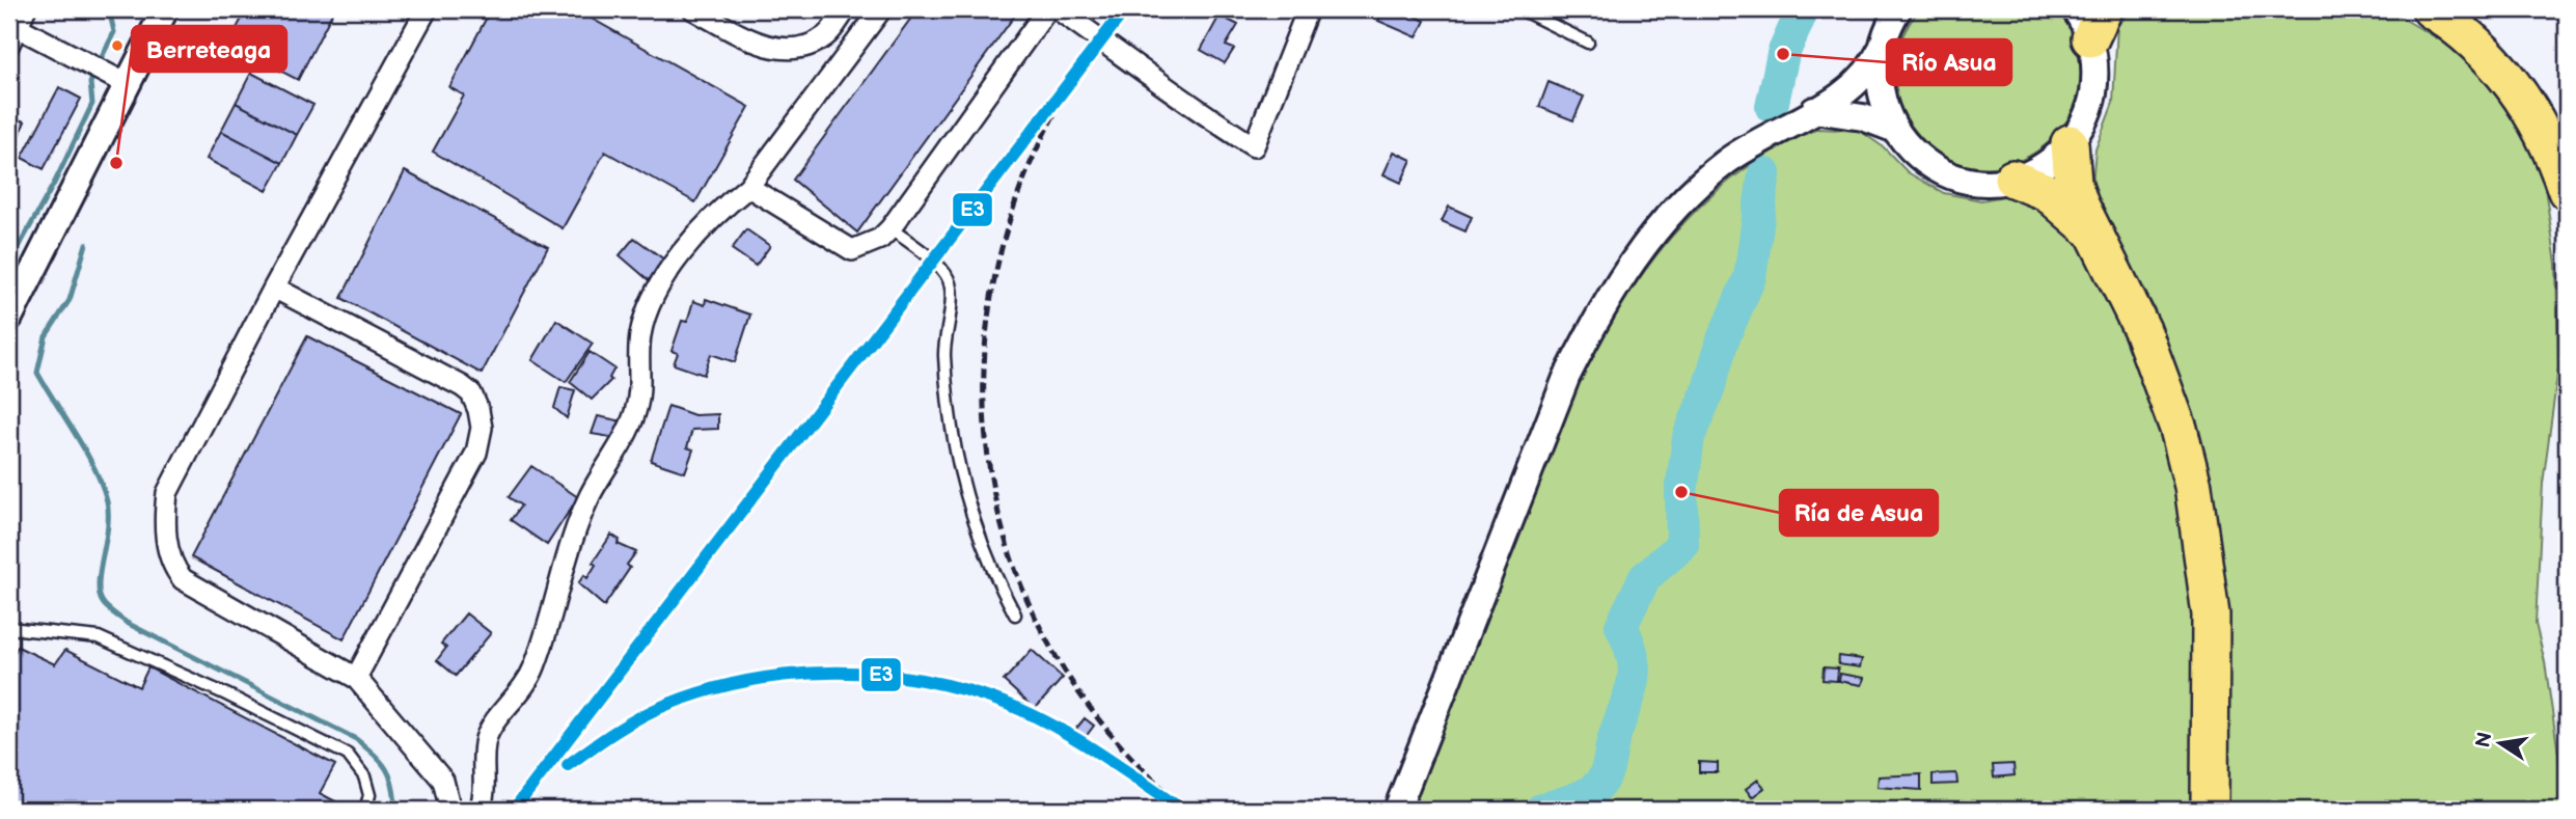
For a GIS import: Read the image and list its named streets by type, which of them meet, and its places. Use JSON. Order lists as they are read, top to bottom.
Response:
{
  "places": ["Río Asua", "Berreteaga", "Ría de Asua"],
  "lines": ["transit line E3"],
  "north": "left"
}
